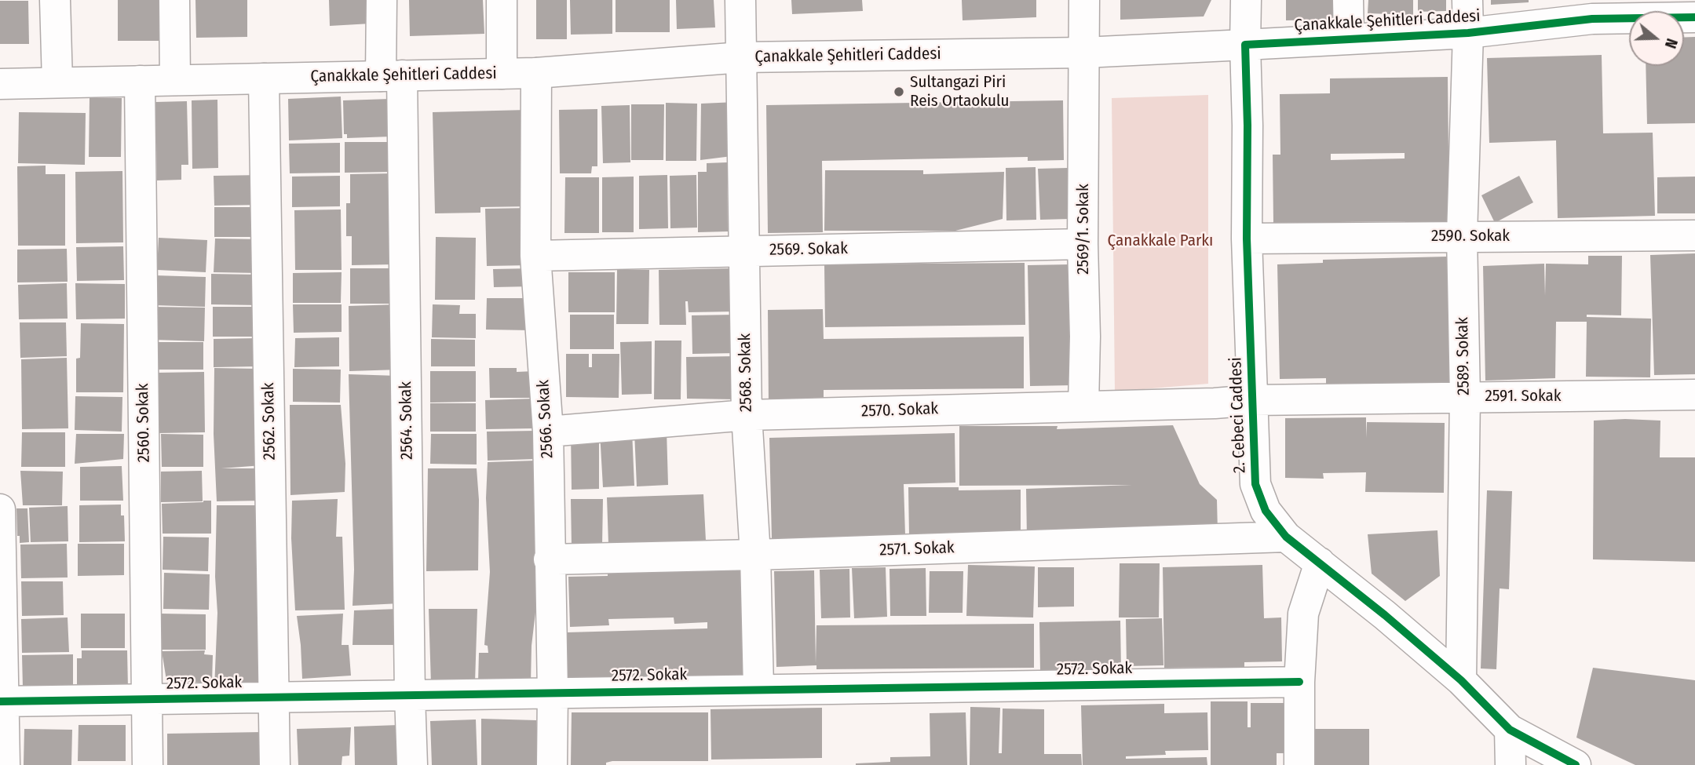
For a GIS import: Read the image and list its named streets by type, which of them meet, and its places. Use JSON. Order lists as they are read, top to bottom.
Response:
{
  "streets": {
    "street": [
      "Çanakkale Şehitleri Caddesi",
      "2569/1. Sokak",
      "2590. Sokak",
      "2569. Sokak",
      "2589. Sokak",
      "2568. Sokak",
      "2591. Sokak",
      "2570. Sokak",
      "2. Cebeci Caddesi",
      "2566. Sokak",
      "2564. Sokak",
      "2562. Sokak",
      "2560. Sokak",
      "2571. Sokak",
      "2572. Sokak"
    ]
  },
  "crossings": [
    ["Çanakkale Şehitleri Caddesi", "2569/1. Sokak"],
    ["Çanakkale Şehitleri Caddesi", "2589. Sokak"],
    ["Çanakkale Şehitleri Caddesi", "2568. Sokak"],
    ["Çanakkale Şehitleri Caddesi", "2. Cebeci Caddesi"],
    ["Çanakkale Şehitleri Caddesi", "2566. Sokak"],
    ["Çanakkale Şehitleri Caddesi", "2564. Sokak"],
    ["Çanakkale Şehitleri Caddesi", "2562. Sokak"],
    ["Çanakkale Şehitleri Caddesi", "2560. Sokak"],
    ["2569/1. Sokak", "2569. Sokak"],
    ["2569/1. Sokak", "2570. Sokak"],
    ["2590. Sokak", "2589. Sokak"],
    ["2590. Sokak", "2. Cebeci Caddesi"],
    ["2569. Sokak", "2568. Sokak"],
    ["2569. Sokak", "2566. Sokak"],
    ["2589. Sokak", "2591. Sokak"],
    ["2589. Sokak", "2. Cebeci Caddesi"],
    ["2568. Sokak", "2570. Sokak"],
    ["2568. Sokak", "2571. Sokak"],
    ["2568. Sokak", "2572. Sokak"],
    ["2591. Sokak", "2570. Sokak"],
    ["2591. Sokak", "2. Cebeci Caddesi"],
    ["2570. Sokak", "2. Cebeci Caddesi"],
    ["2570. Sokak", "2566. Sokak"],
    ["2. Cebeci Caddesi", "2571. Sokak"],
    ["2566. Sokak", "2571. Sokak"],
    ["2566. Sokak", "2572. Sokak"],
    ["2564. Sokak", "2572. Sokak"],
    ["2562. Sokak", "2572. Sokak"],
    ["2560. Sokak", "2572. Sokak"]
  ],
  "parks": ["Çanakkale Parkı"],
  "places": ["Sultangazi Piri Reis Ortaokulu"],
  "north": "right"
}
